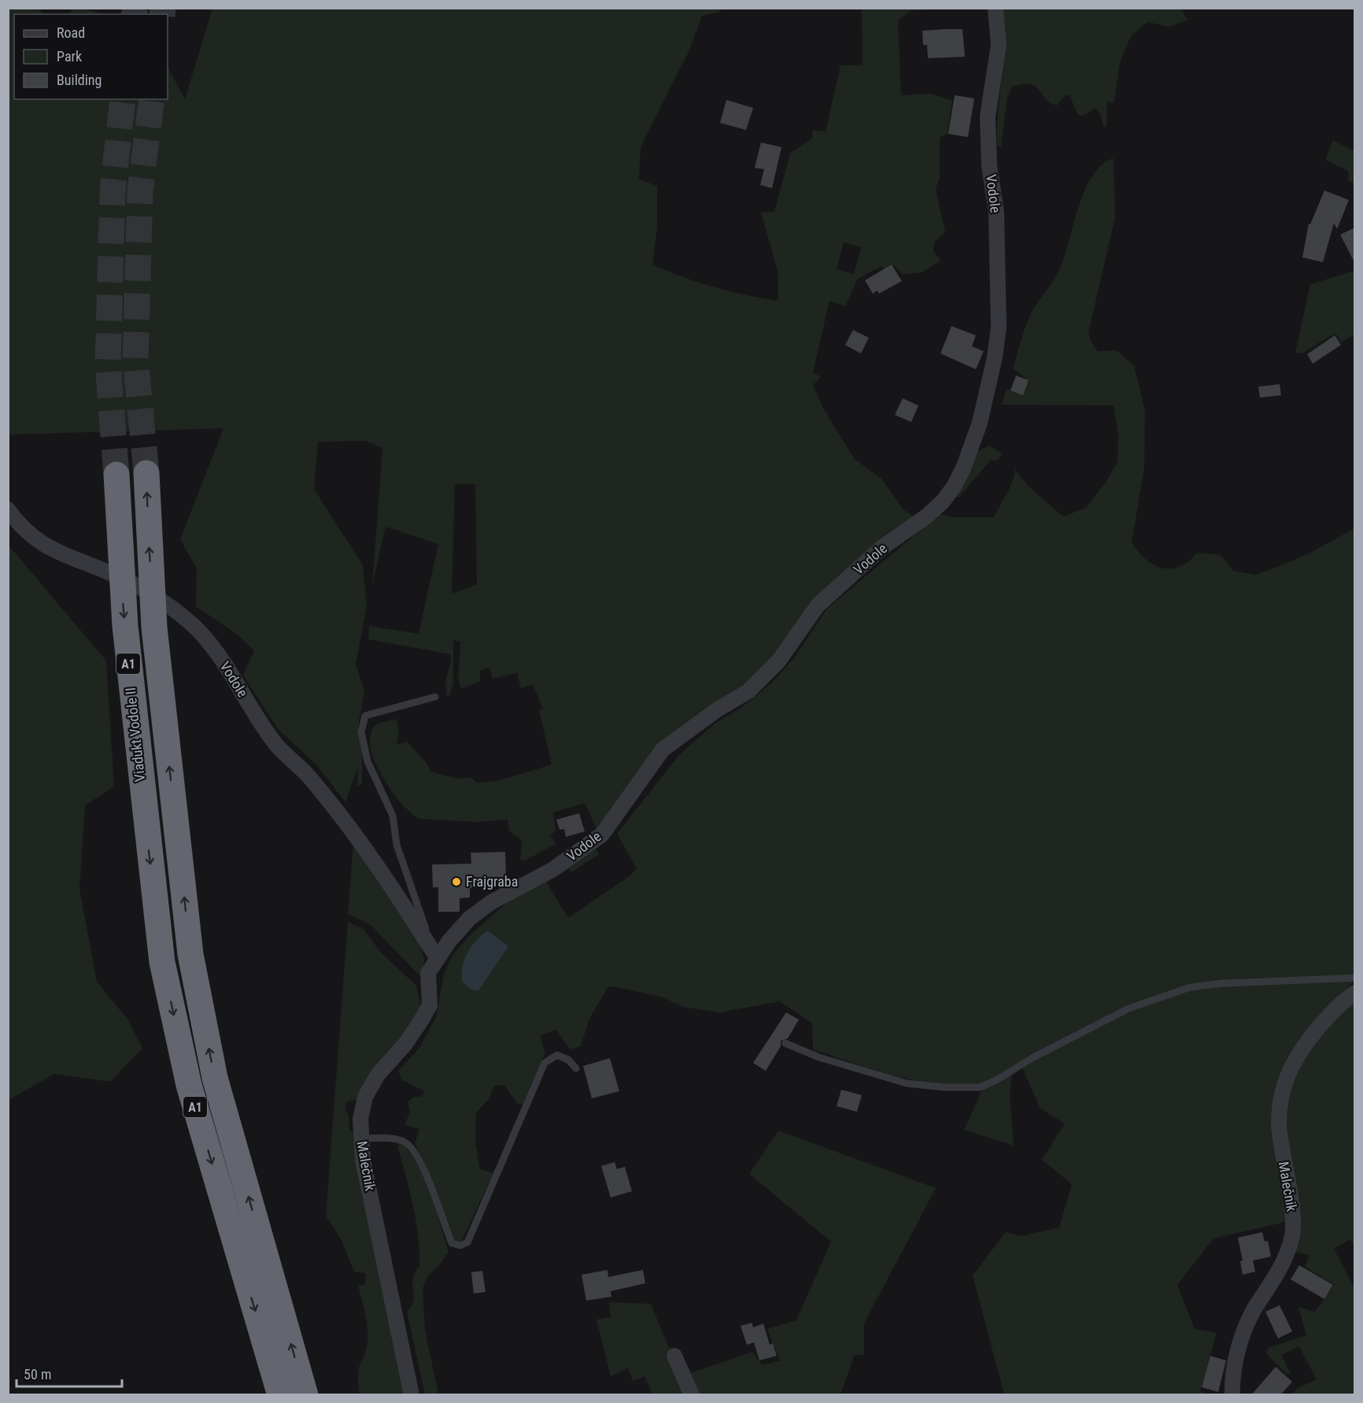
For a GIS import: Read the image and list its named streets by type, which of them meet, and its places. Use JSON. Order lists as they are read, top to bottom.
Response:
{
  "streets": {
    "highway": ["A1", "Viadukt Vodole II"],
    "street": ["Vodole", "Malečnik"]
  },
  "crossings": [
    ["Vodole", "Malečnik"]
  ],
  "places": ["Frajgraba"],
  "legend": ["Road", "Park", "Building"],
  "scale_bar": "50 m"
}
